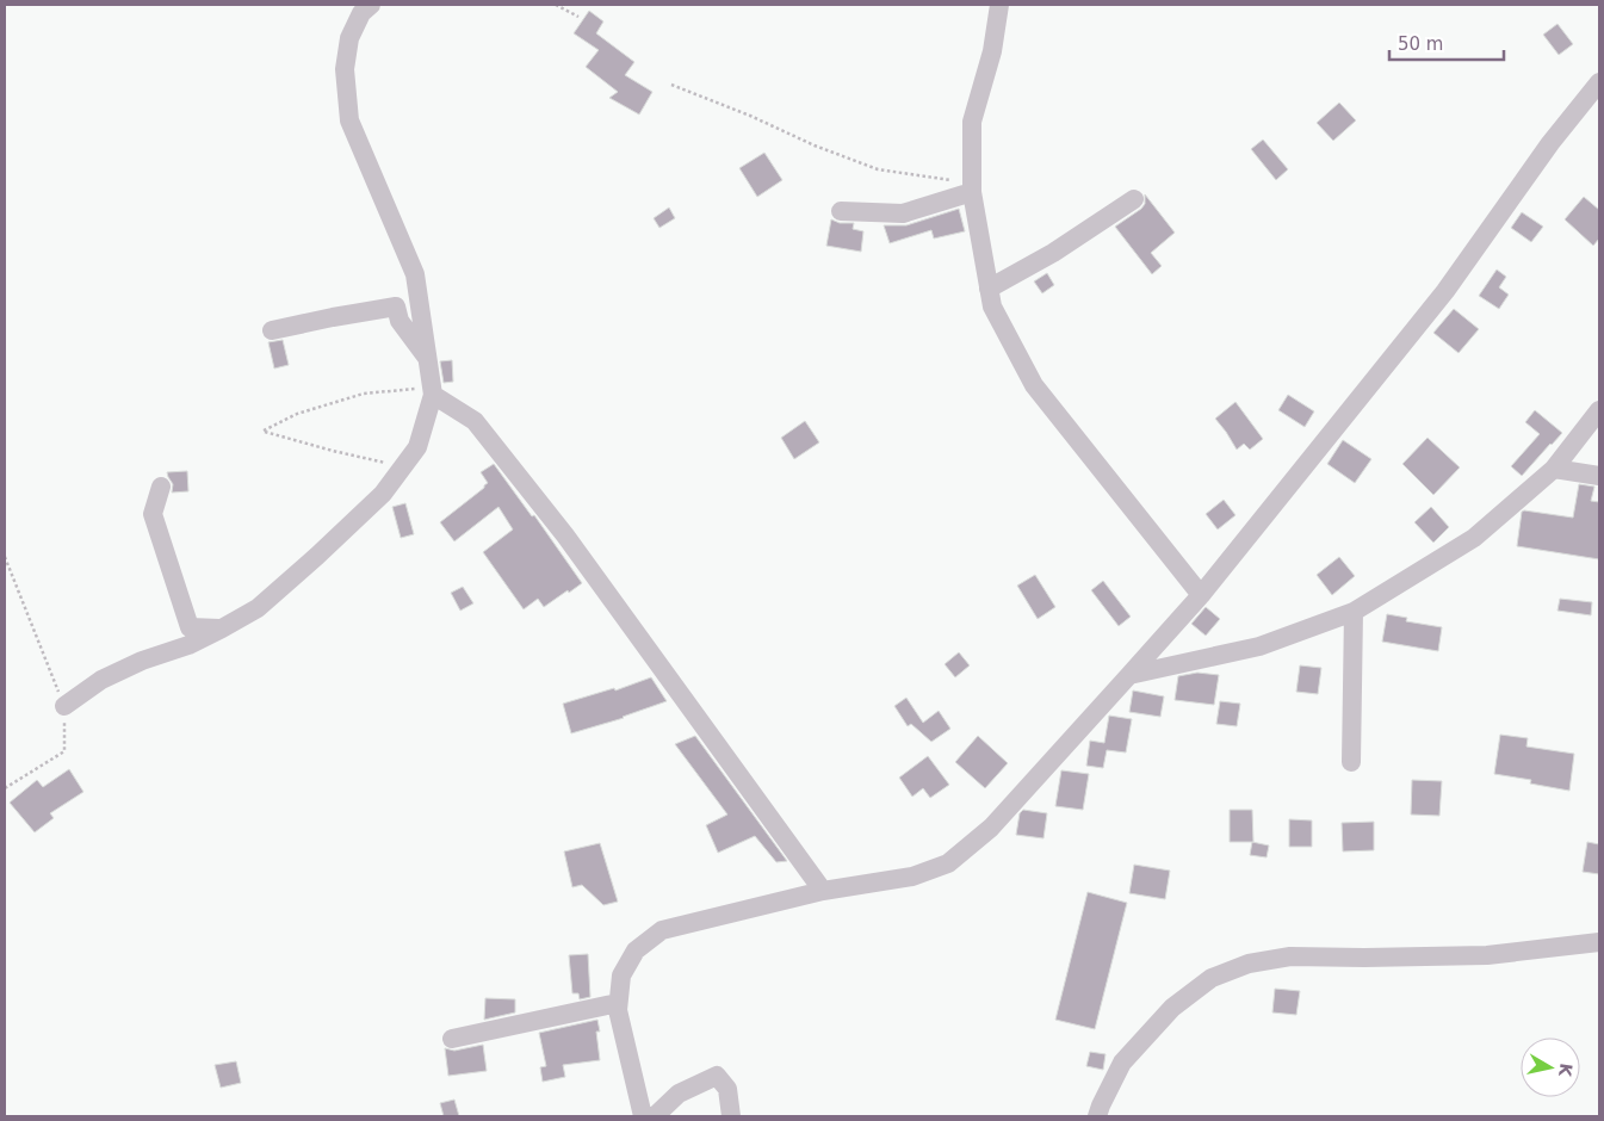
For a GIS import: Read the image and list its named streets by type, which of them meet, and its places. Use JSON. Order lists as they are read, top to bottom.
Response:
{
  "scale_bar": "50 m",
  "north": "right"
}
